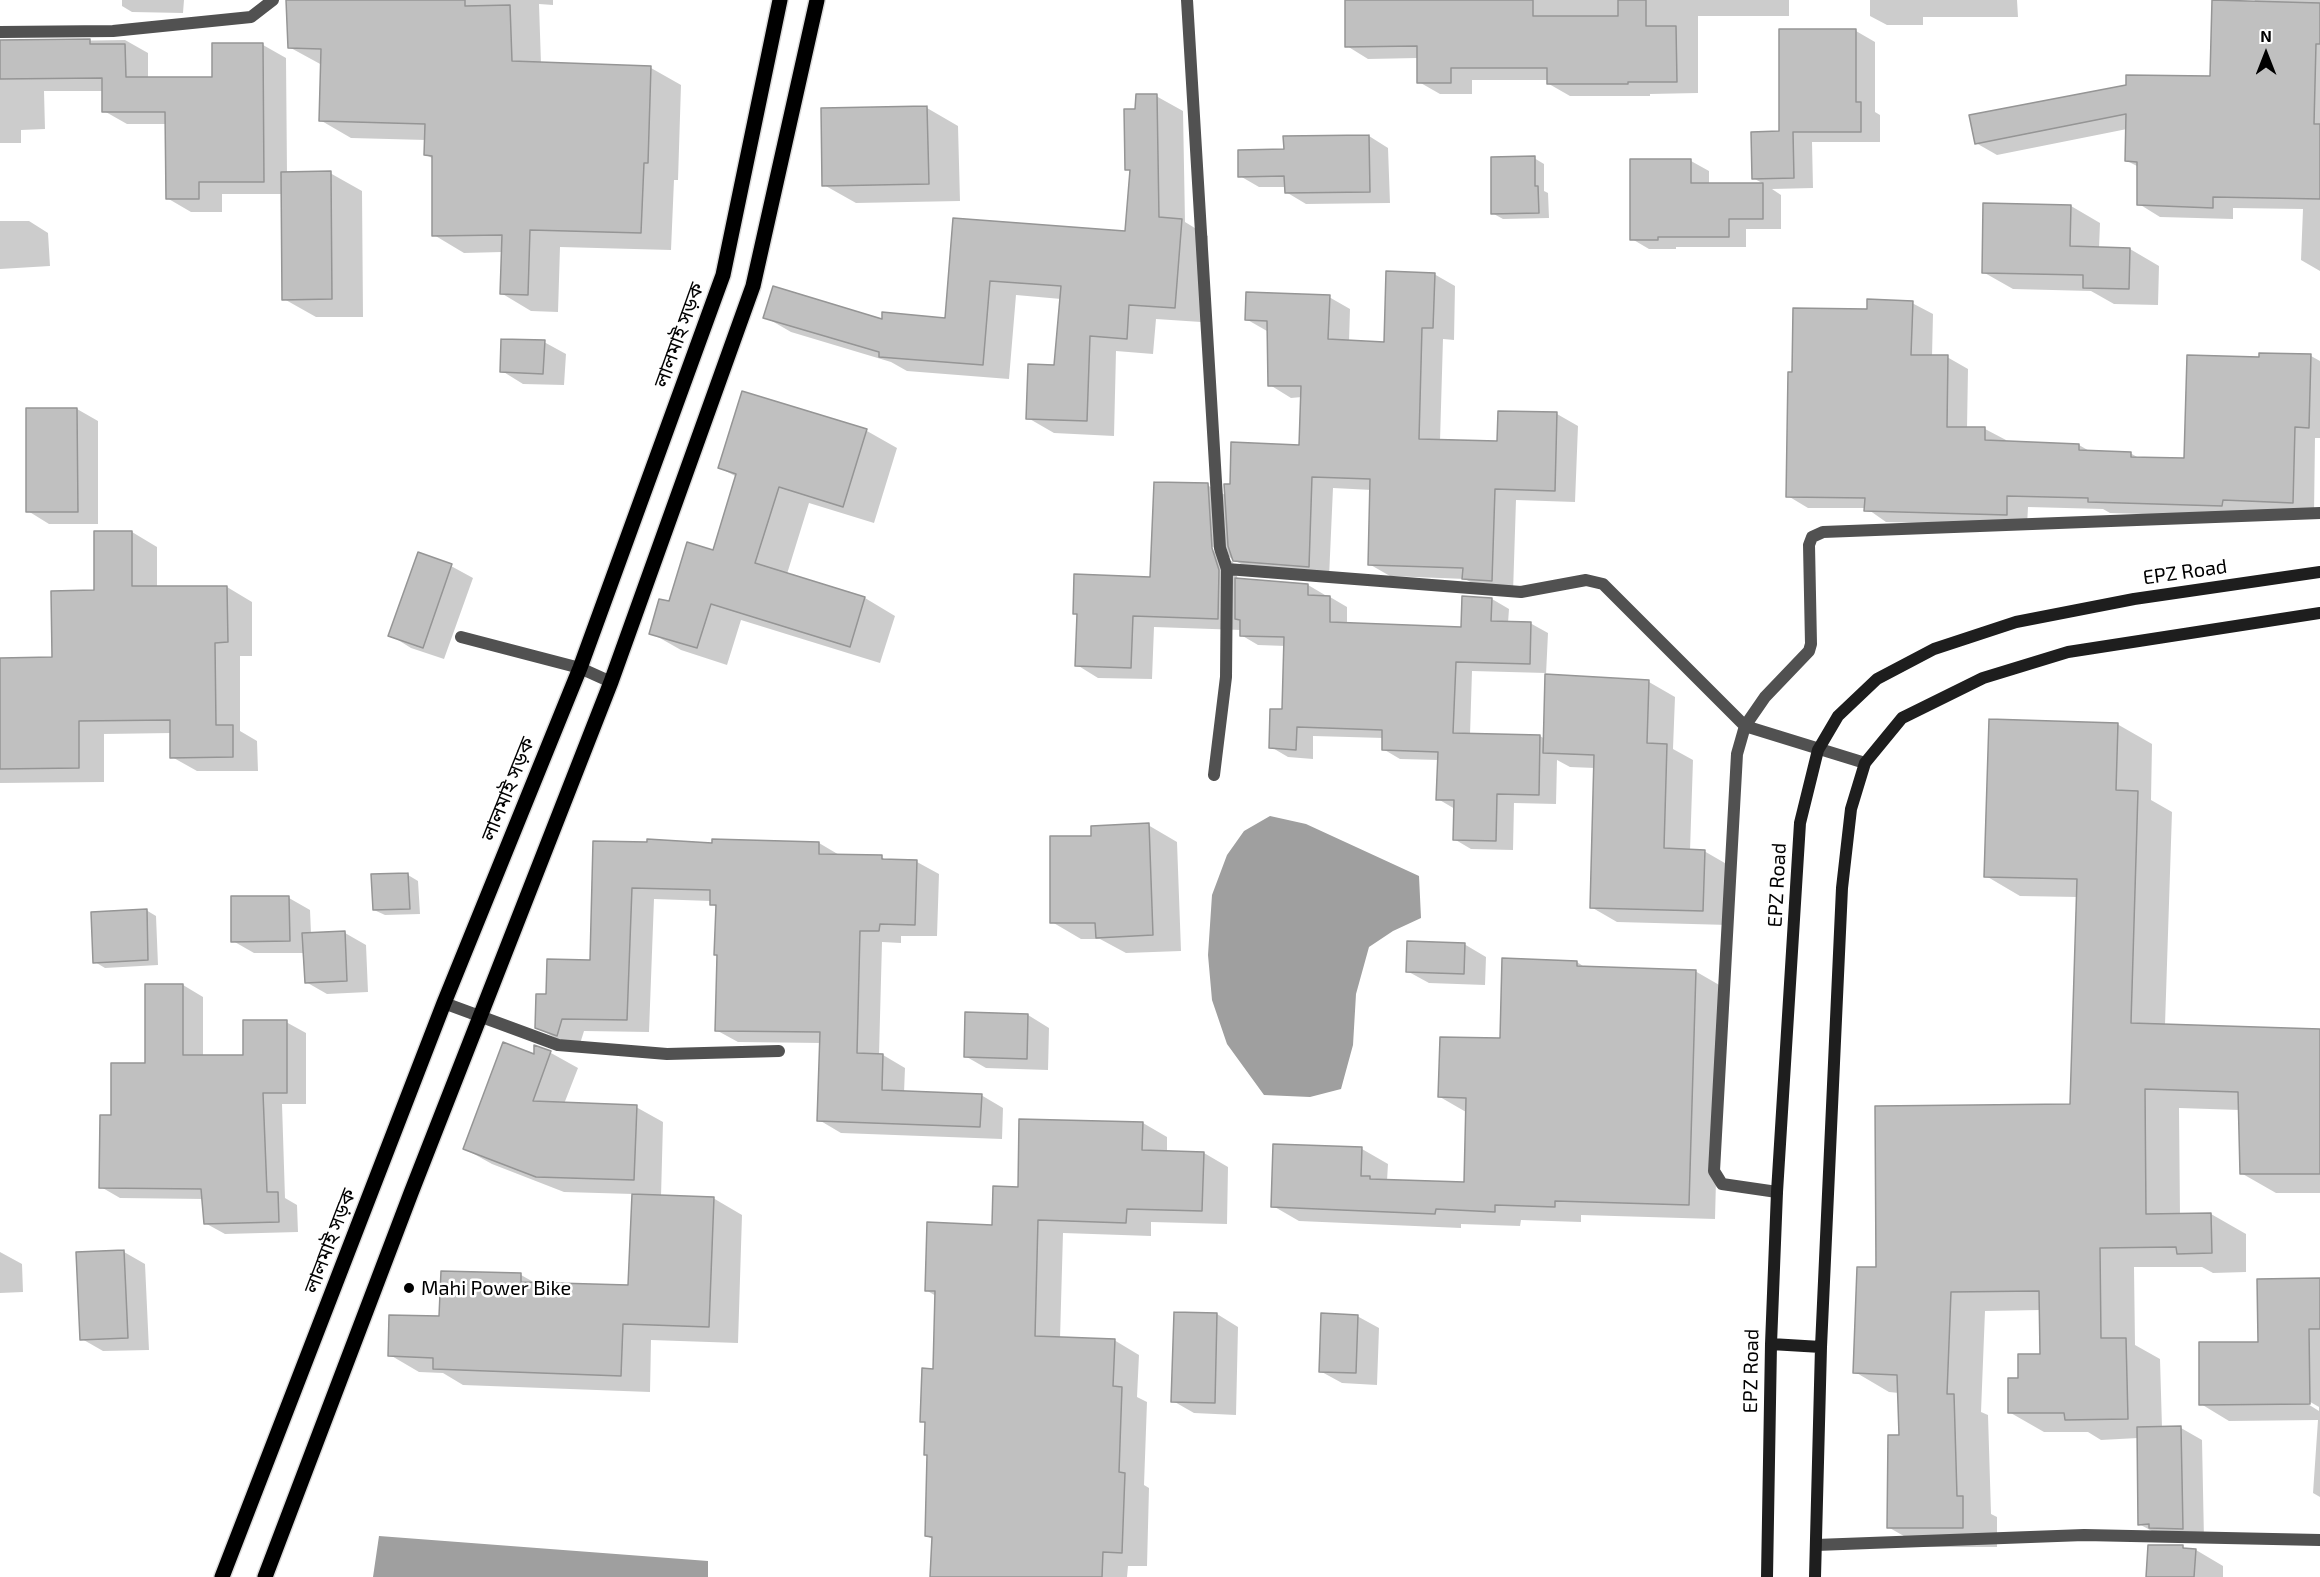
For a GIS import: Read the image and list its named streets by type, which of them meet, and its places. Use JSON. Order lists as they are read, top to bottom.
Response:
{
  "streets": {
    "main road": ["লালমাই সড়ক", "EPZ Road"]
  },
  "places": ["Mahi Power Bike"],
  "north": "top"
}
